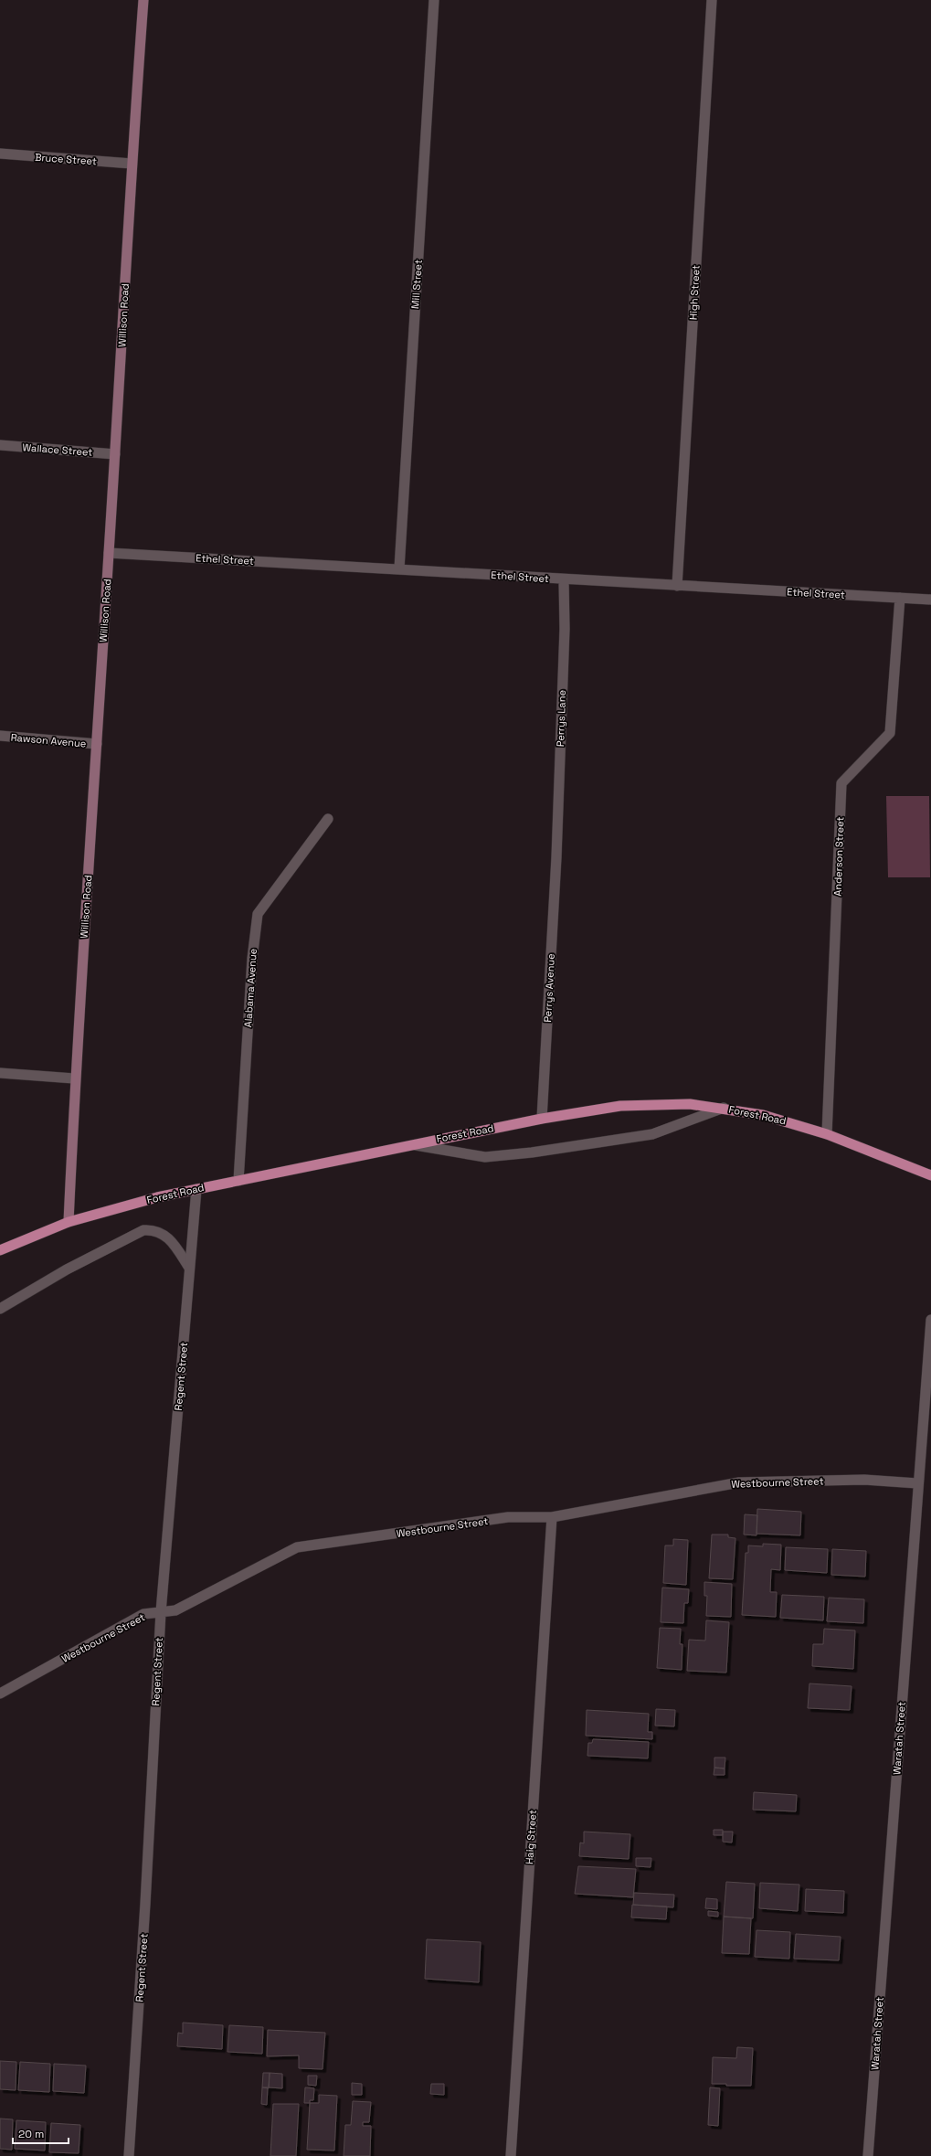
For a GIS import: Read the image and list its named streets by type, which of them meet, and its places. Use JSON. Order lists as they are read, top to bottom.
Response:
{
  "streets": {
    "main road": ["Willison Road", "Forest Road"],
    "street": [
      "Bruce Street",
      "Mill Street",
      "High Street",
      "Wallace Street",
      "Ethel Street",
      "Perrys Lane",
      "Rawson Avenue",
      "Anderson Street",
      "Alabama Avenue",
      "Perrys Avenue",
      "Regent Street",
      "Westbourne Street",
      "Waratah Street",
      "Haig Street"
    ]
  },
  "crossings": [
    ["Bruce Street", "Willison Road"],
    ["Mill Street", "Ethel Street"],
    ["High Street", "Ethel Street"],
    ["Willison Road", "Wallace Street"],
    ["Willison Road", "Ethel Street"],
    ["Willison Road", "Rawson Avenue"],
    ["Willison Road", "Forest Road"],
    ["Ethel Street", "Perrys Lane"],
    ["Ethel Street", "Anderson Street"],
    ["Perrys Lane", "Perrys Avenue"],
    ["Anderson Street", "Forest Road"],
    ["Alabama Avenue", "Forest Road"],
    ["Perrys Avenue", "Forest Road"],
    ["Forest Road", "Regent Street"],
    ["Regent Street", "Westbourne Street"],
    ["Westbourne Street", "Waratah Street"],
    ["Westbourne Street", "Haig Street"]
  ],
  "scale_bar": "20 m"
}
